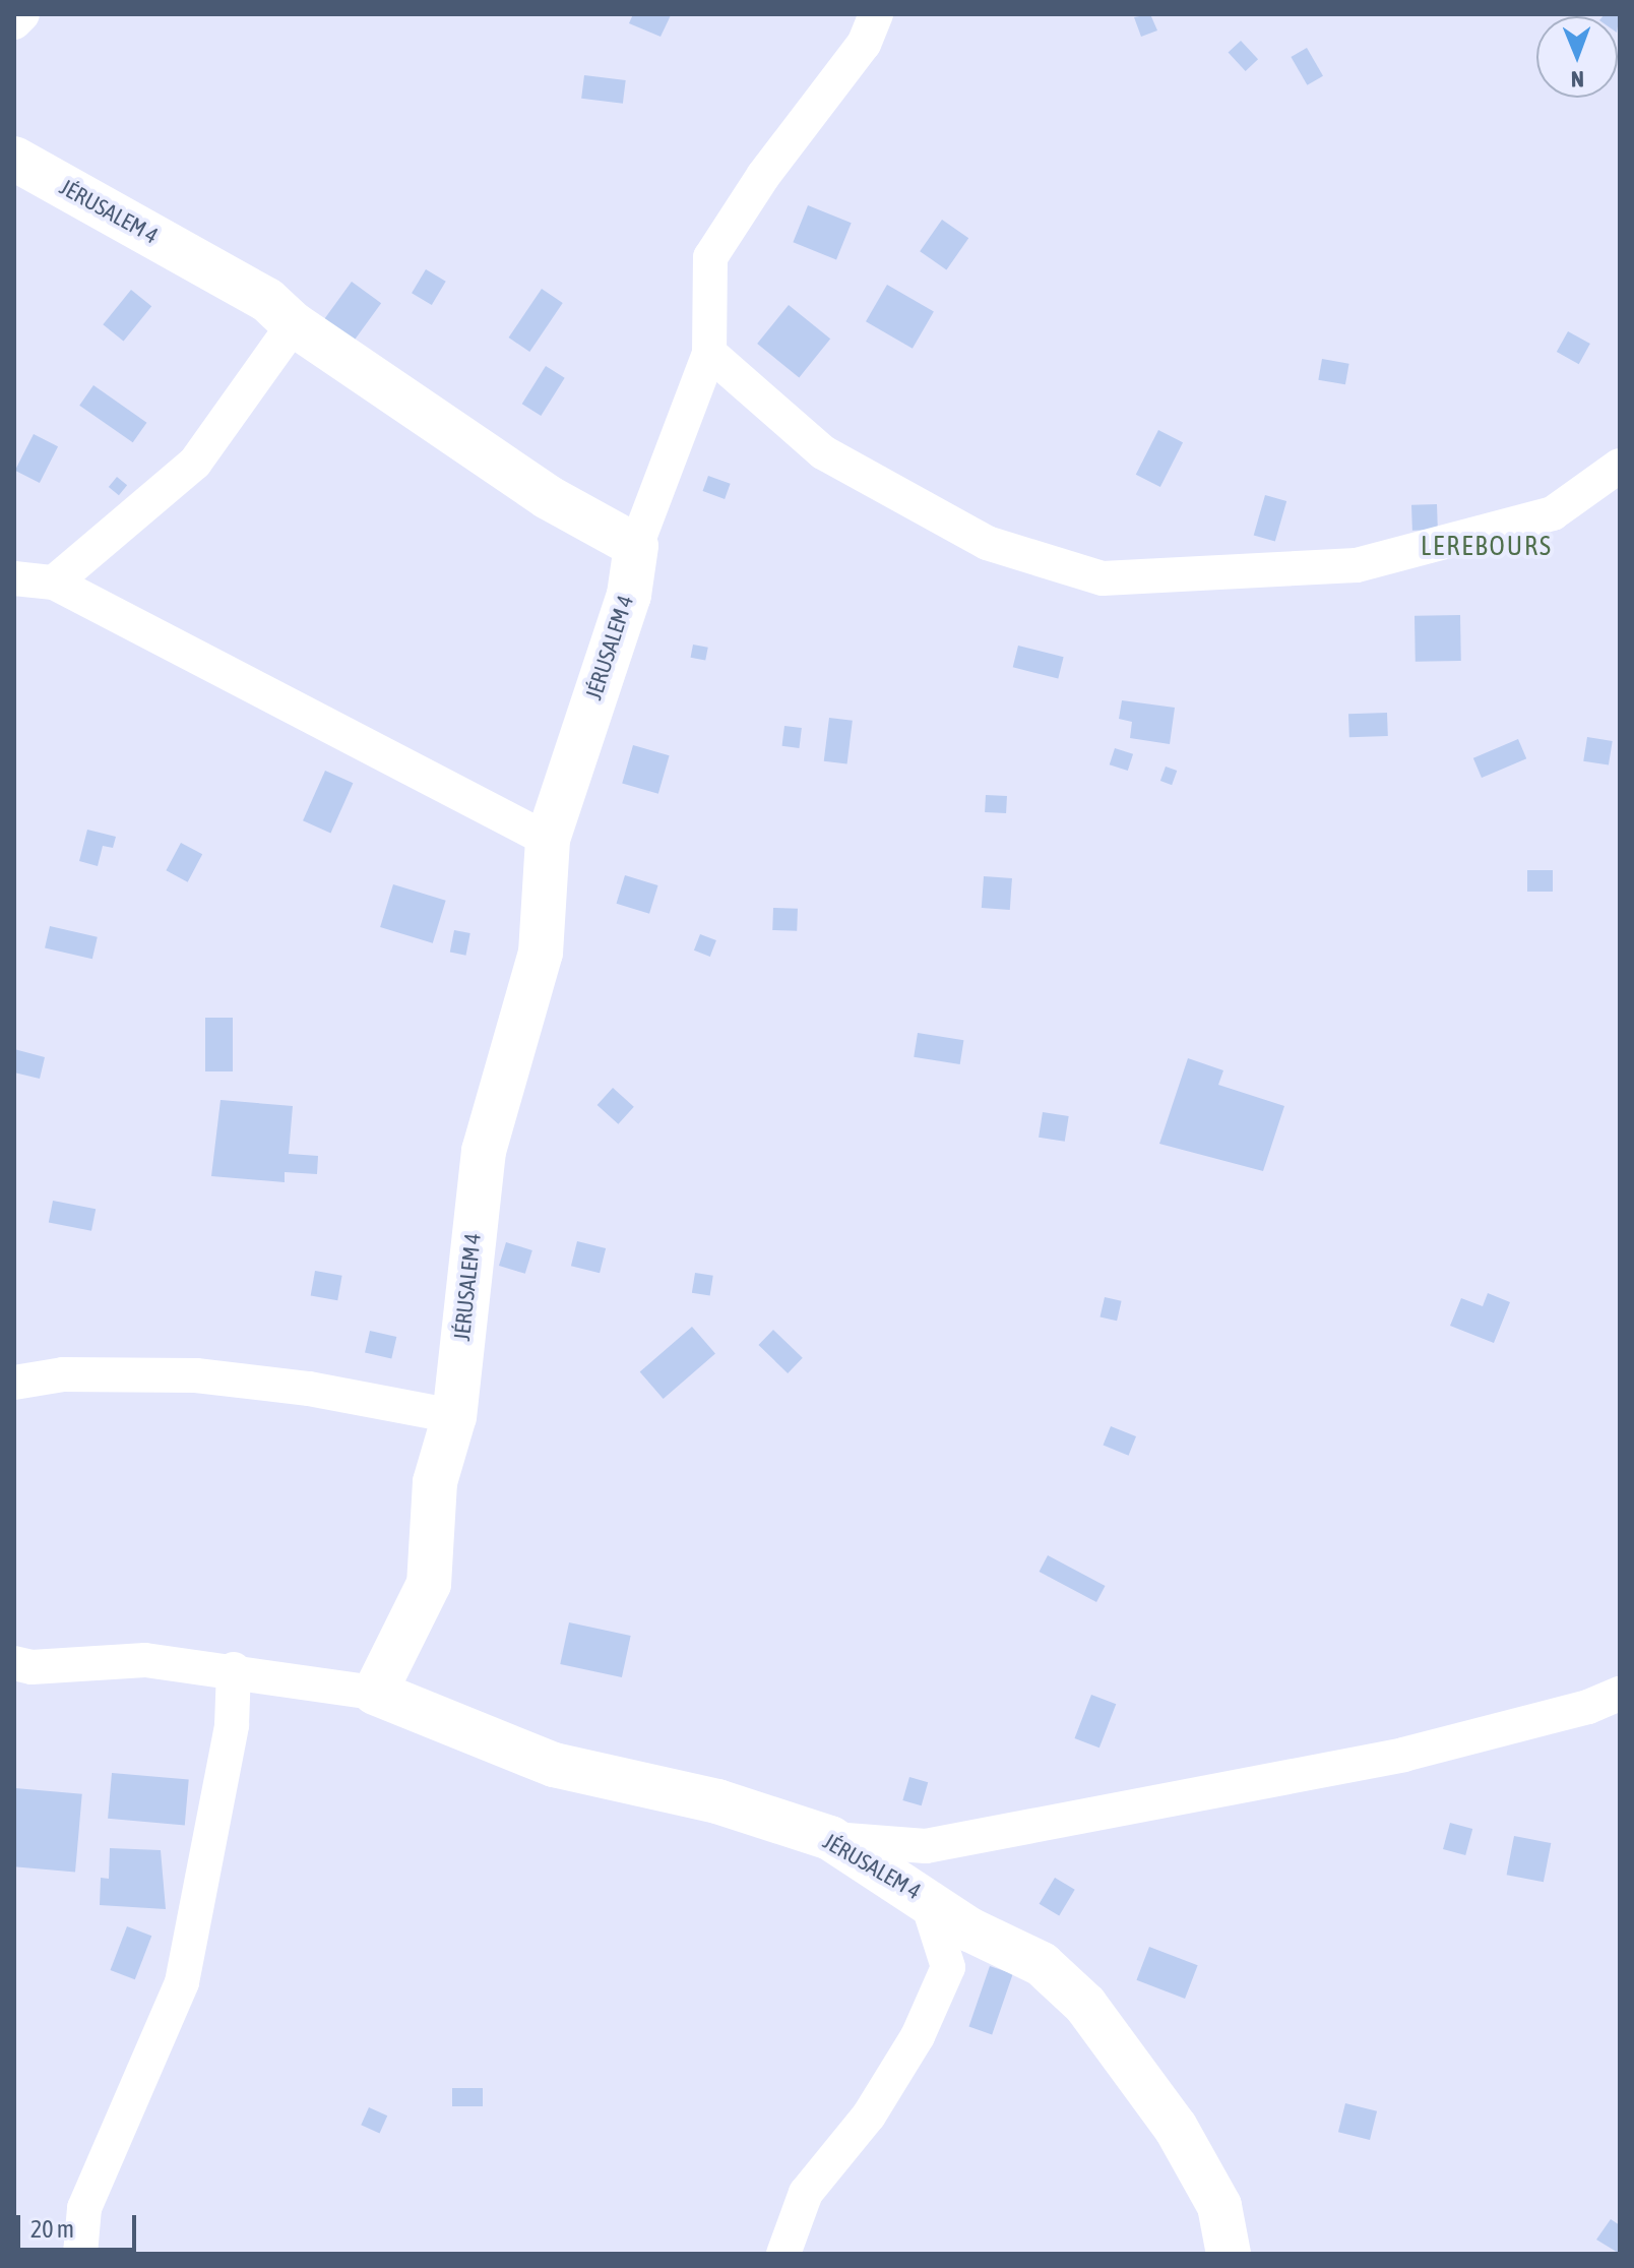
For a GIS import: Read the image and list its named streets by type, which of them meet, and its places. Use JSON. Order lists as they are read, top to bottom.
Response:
{
  "streets": {
    "street": ["JÉRUSALEM 4"]
  },
  "districts": ["LEREBOURS"],
  "scale_bar": "20 m",
  "north": "bottom"
}
